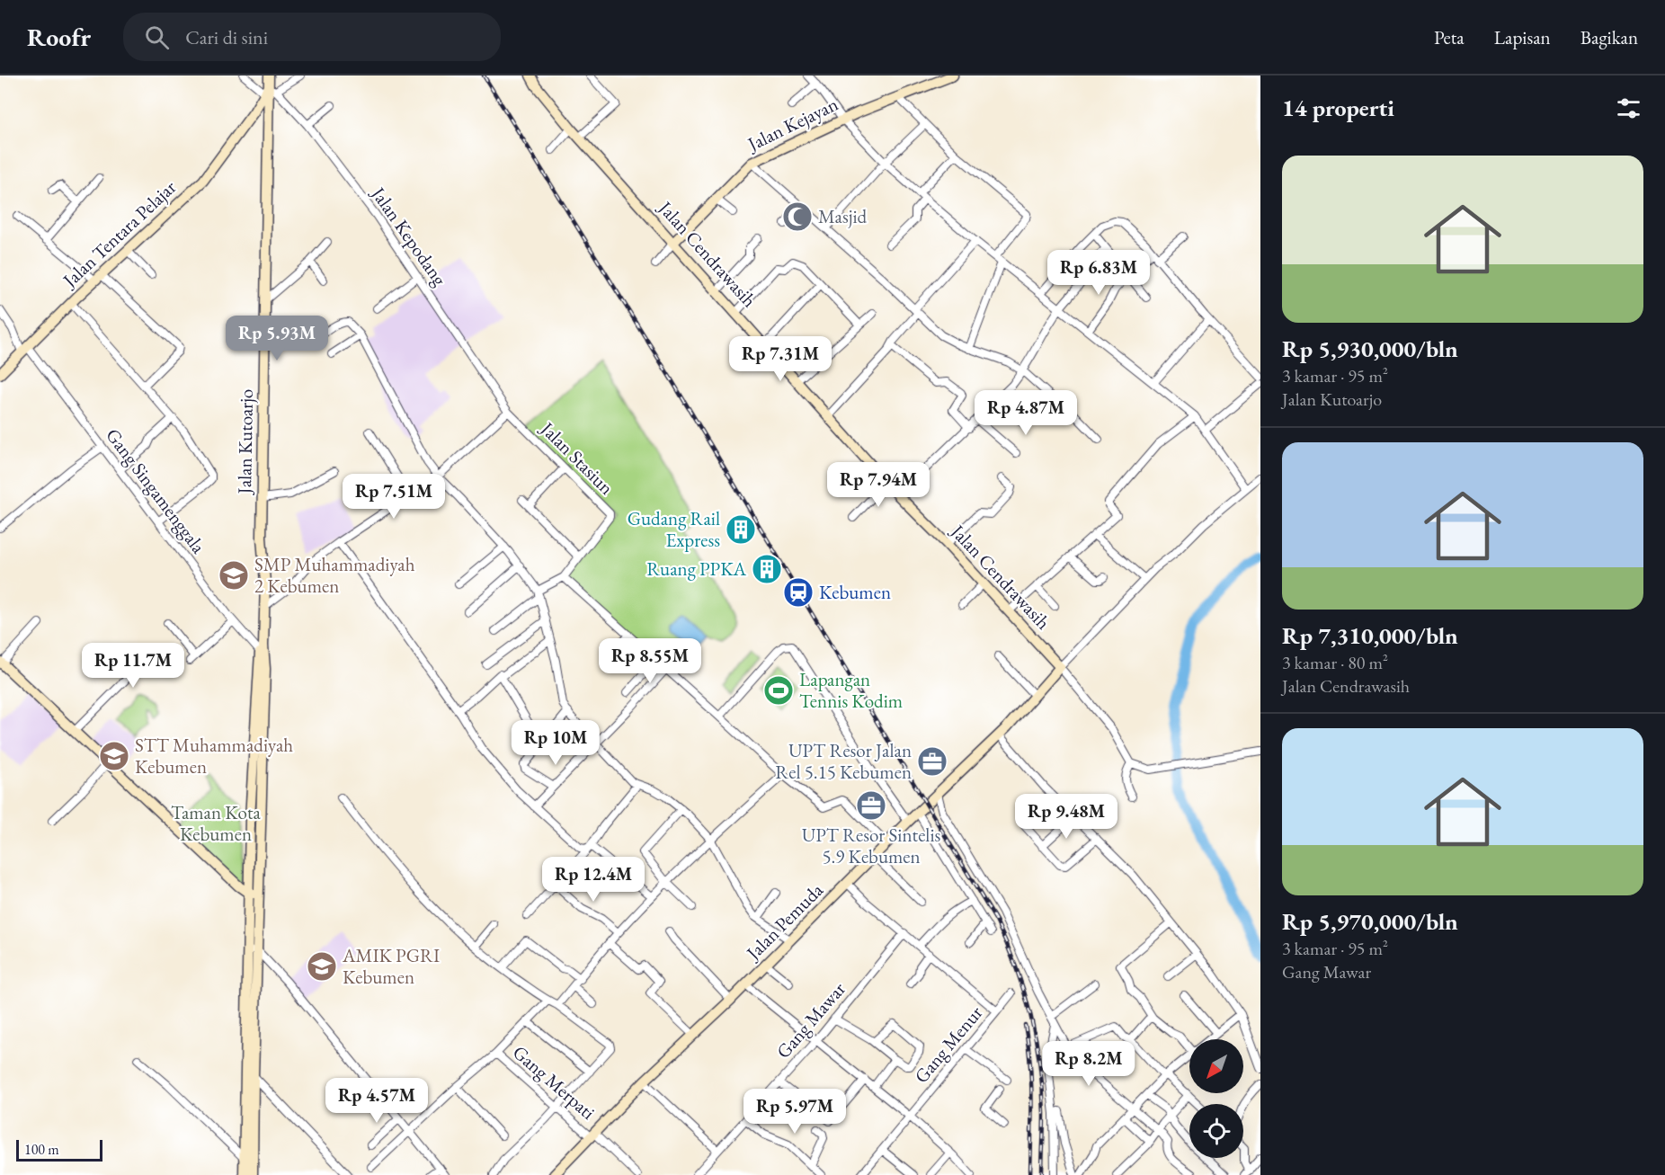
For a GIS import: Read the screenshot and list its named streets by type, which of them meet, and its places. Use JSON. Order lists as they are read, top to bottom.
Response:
{
  "streets": {
    "main road": [
      "Jalan Kejayan",
      "Jalan Tentara Pelajar",
      "Jalan Cendrawasih",
      "Jalan Kutoarjo",
      "Jalan Pemuda"
    ],
    "street": [
      "Jalan Kepodang",
      "Jalan Stasiun",
      "Gang Singamenggala",
      "Gang Mawar",
      "Gang Menur",
      "Gang Merpati"
    ]
  },
  "crossings": [
    ["Jalan Kejayan", "Jalan Cendrawasih"],
    ["Jalan Tentara Pelajar", "Jalan Kepodang"],
    ["Jalan Tentara Pelajar", "Jalan Kutoarjo"],
    ["Jalan Tentara Pelajar", "Gang Singamenggala"],
    ["Jalan Kepodang", "Jalan Kutoarjo"],
    ["Jalan Kepodang", "Jalan Stasiun"],
    ["Jalan Cendrawasih", "Jalan Pemuda"],
    ["Jalan Kutoarjo", "Gang Singamenggala"],
    ["Jalan Pemuda", "Gang Menur"],
    ["Jalan Pemuda", "Gang Merpati"],
    ["Gang Mawar", "Gang Menur"]
  ],
  "parks": ["Taman Kota Kebumen"],
  "places": {
    "mosque": ["Masjid"],
    "building": ["Gudang Rail Express", "Ruang PPKA"],
    "school or university": ["SMP Muhammadiyah 2 Kebumen", "STT Muhammadiyah Kebumen", "AMIK PGRI Kebumen"],
    "station": ["Kebumen"],
    "sports": ["Lapangan Tennis Kodim"],
    "office": ["UPT Resor Jalan Rel 5.15 Kebumen", "UPT Resor Sintelis 5.9 Kebumen"]
  },
  "scale_bar": "100 m",
  "north": "bottom left",
  "page": {
    "header": "Roofr",
    "search": "Cari di sini",
    "nav": ["Peta", "Lapisan", "Bagikan"],
    "heading": "14 properti",
    "list": [
      {
        "name": "Rp 5,930,000/bln",
        "note": "3 kamar · 95 m² · Jalan Kutoarjo"
      },
      {
        "name": "Rp 7,310,000/bln",
        "note": "3 kamar · 80 m² · Jalan Cendrawasih"
      },
      {
        "name": "Rp 5,970,000/bln",
        "note": "3 kamar · 95 m² · Gang Mawar"
      }
    ],
    "price": [
      "Rp 6.83M",
      "Rp 5.93M",
      "Rp 7.31M",
      "Rp 4.87M",
      "Rp 7.94M",
      "Rp 7.51M",
      "Rp 8.55M",
      "Rp 11.7M",
      "Rp 10M",
      "Rp 9.48M",
      "Rp 12.4M",
      "Rp 8.2M",
      "Rp 4.57M",
      "Rp 5.97M"
    ],
    "scale": "100 m"
  }
}
